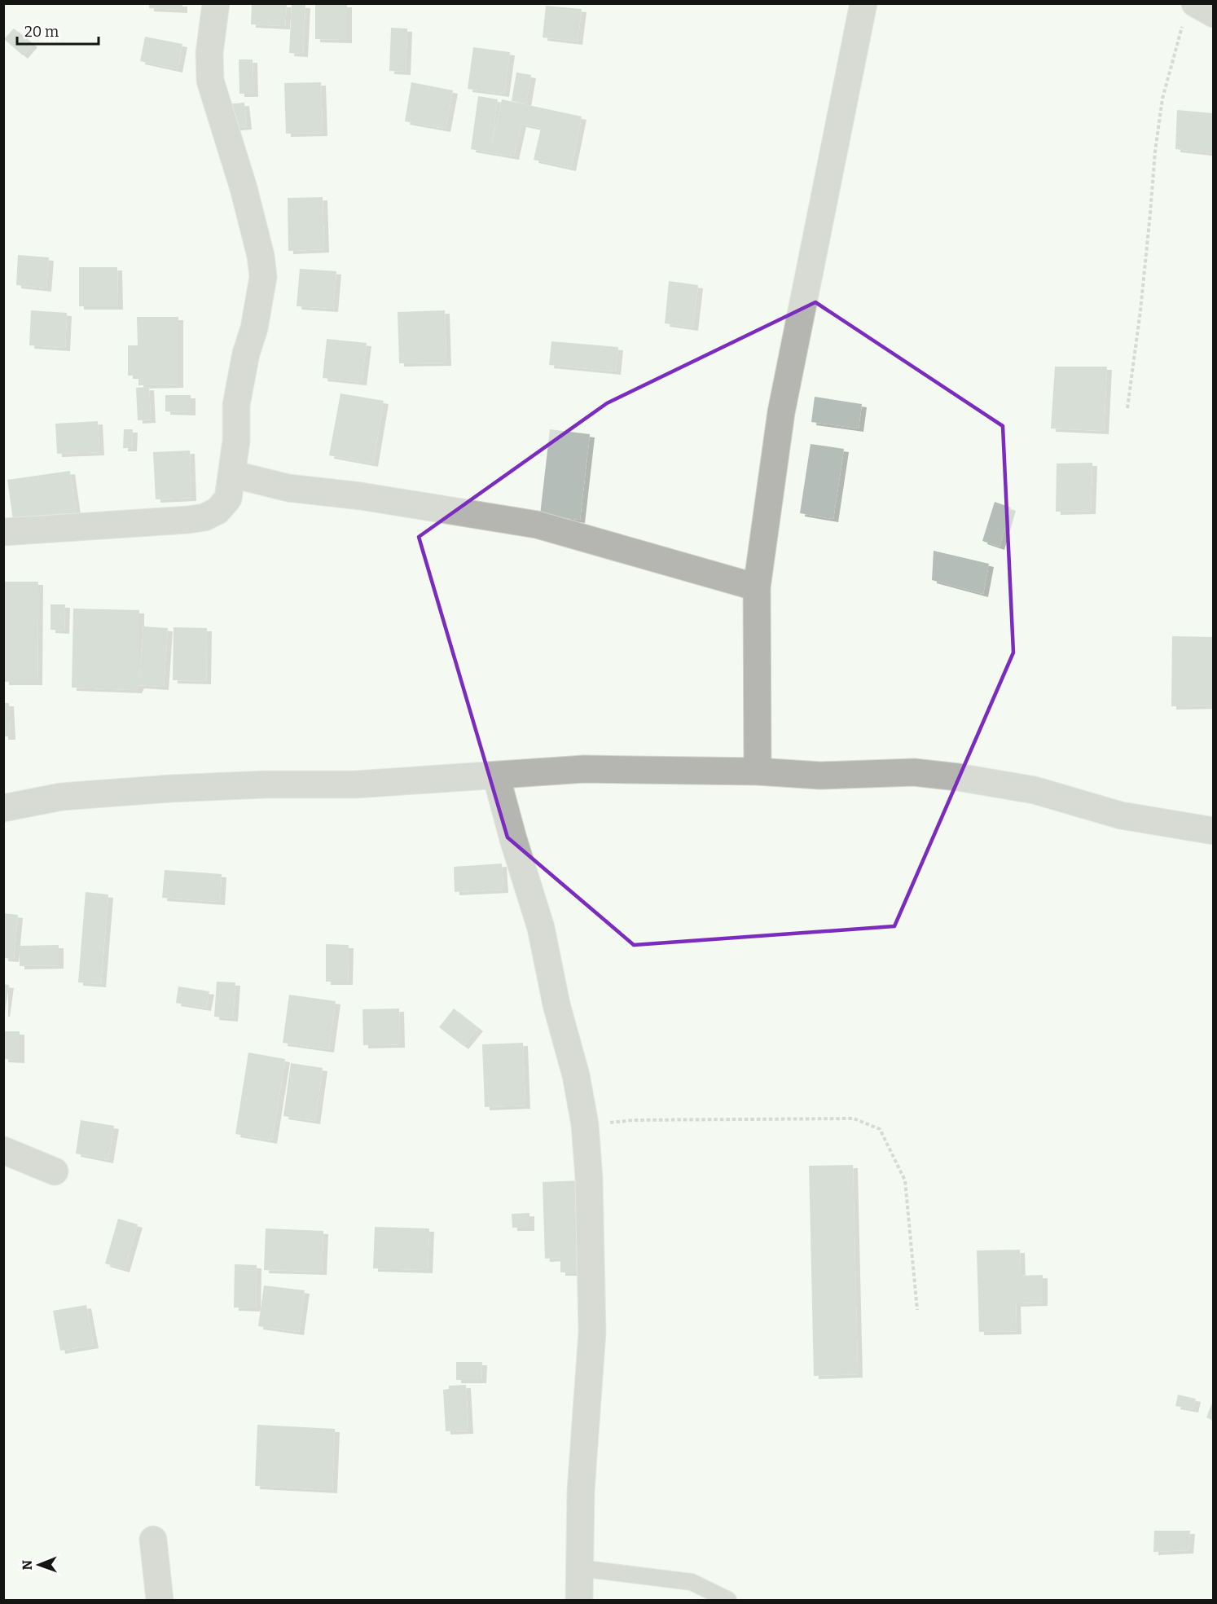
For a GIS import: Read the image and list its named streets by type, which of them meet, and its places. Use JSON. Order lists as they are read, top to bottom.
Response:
{
  "scale_bar": "20 m",
  "north": "left"
}
